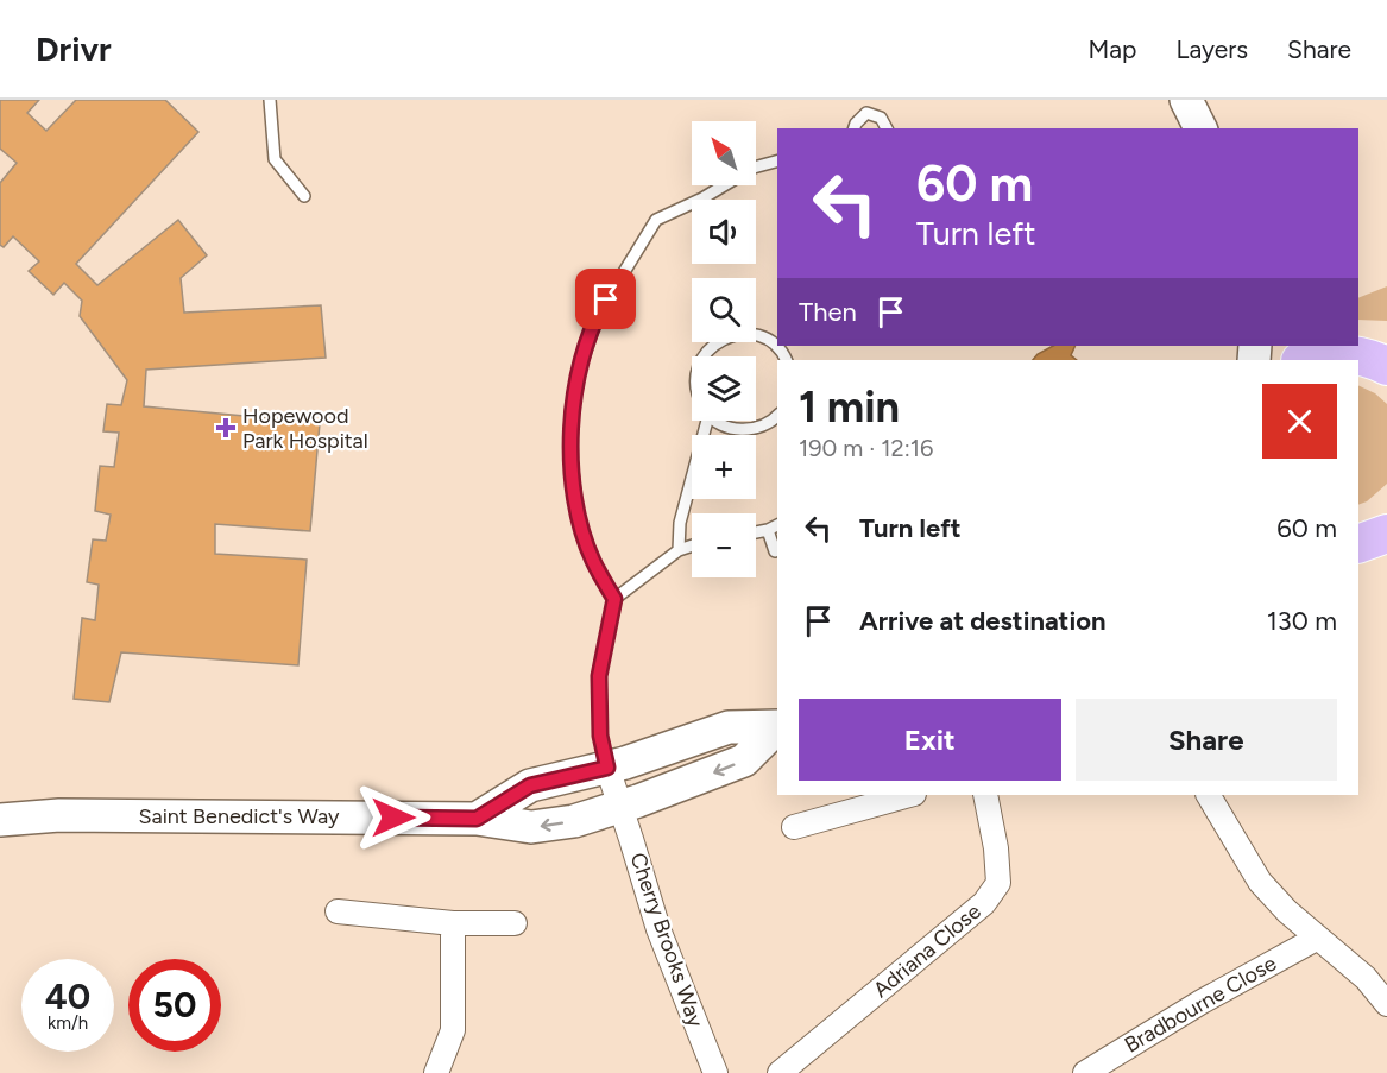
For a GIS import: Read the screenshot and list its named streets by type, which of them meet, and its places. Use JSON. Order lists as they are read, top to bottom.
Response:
{
  "streets": {
    "main road": ["Saint Benedict's Way"],
    "street": ["Cherry Brooks Way", "Adriana Close", "Bradbourne Close"]
  },
  "crossings": [
    ["Saint Benedict's Way", "Cherry Brooks Way"]
  ],
  "places": {
    "health": ["Hopewood Park Hospital"]
  },
  "north": "top left",
  "page": {
    "header": "Drivr",
    "nav": ["Map", "Layers", "Share"],
    "map_buttons": ["+", "−"],
    "turn": ["60 m", "Turn left"],
    "then": "Then",
    "heading": ["1 min", "190 m · 12:16"],
    "list": [
      {
        "name": "Turn left",
        "value": "60 m"
      },
      {
        "name": "Arrive at destination",
        "value": "130 m"
      }
    ],
    "buttons": ["Exit", "Share"],
    "speed": "40 km/h",
    "limit": "50"
  }
}
